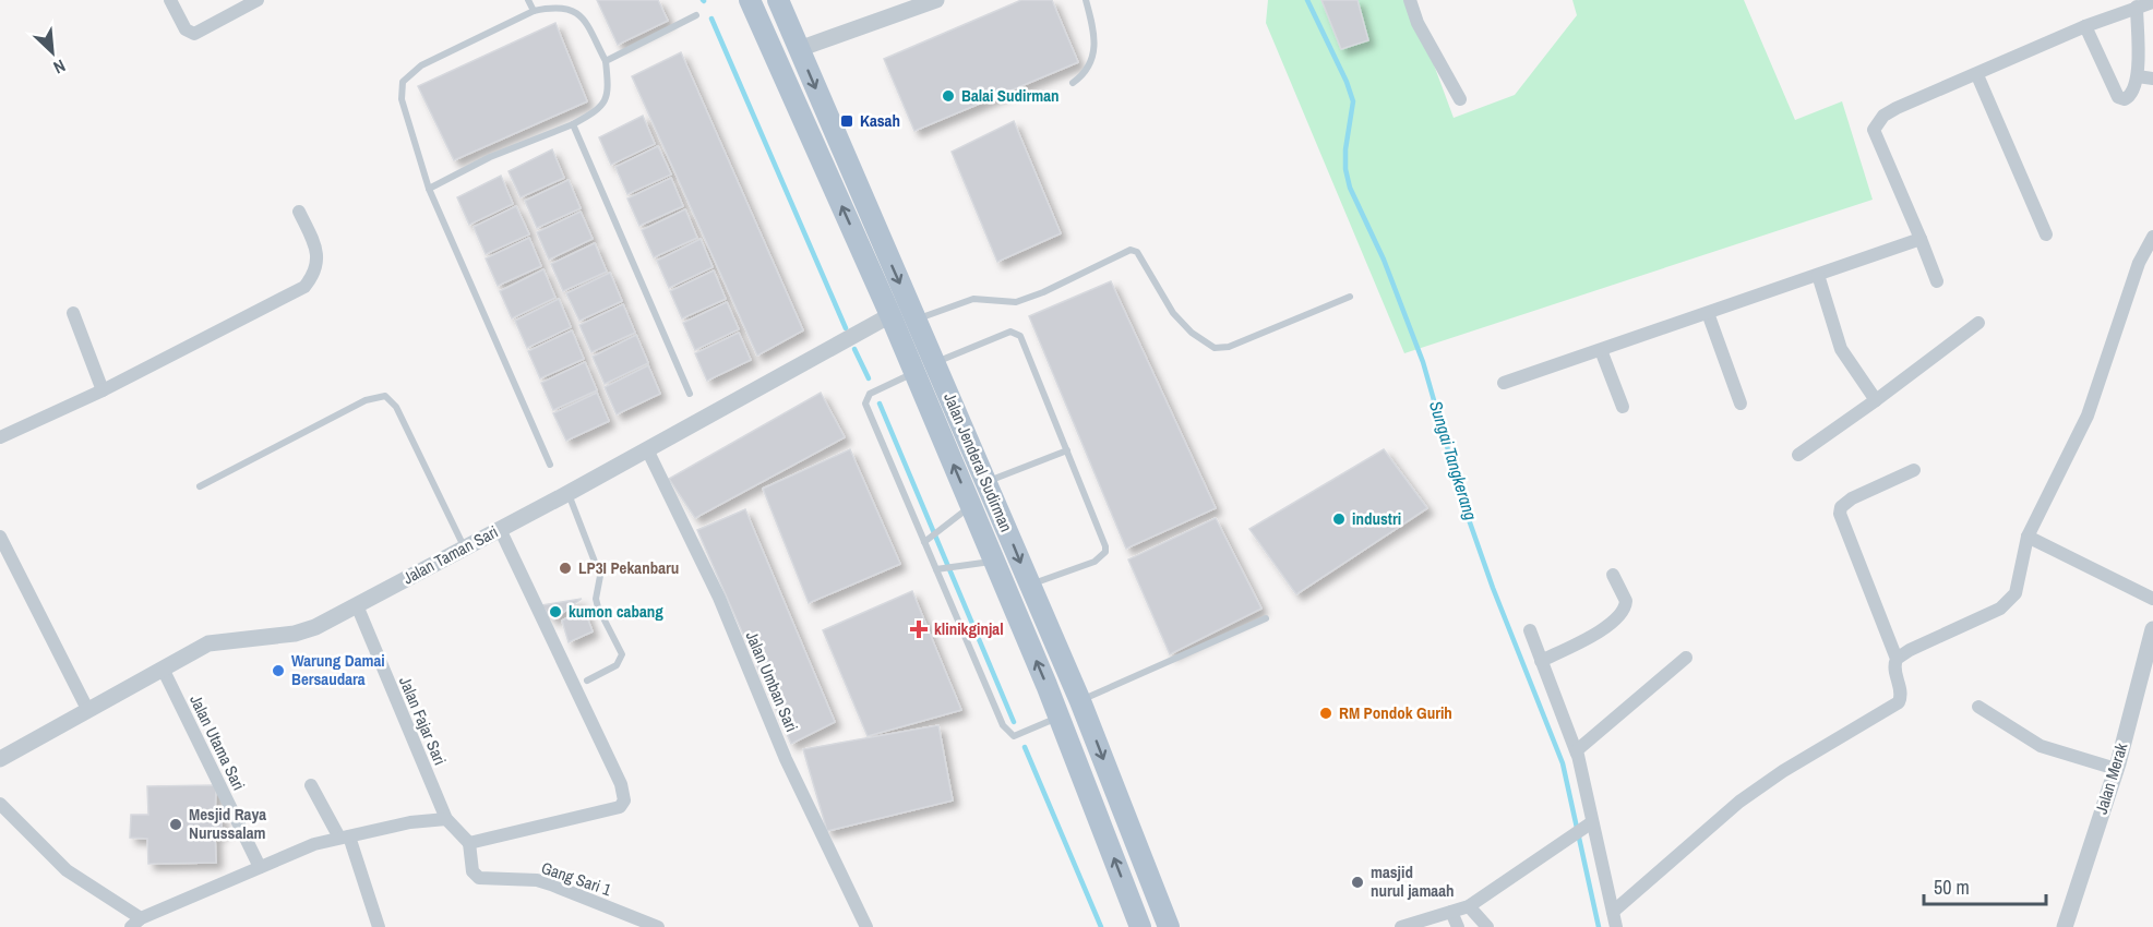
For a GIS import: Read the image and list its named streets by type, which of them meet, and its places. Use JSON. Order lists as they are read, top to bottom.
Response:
{
  "streets": {
    "main road": ["Jalan Jenderal Sudirman"],
    "street": [
      "Jalan Taman Sari",
      "Jalan Umban Sari",
      "Jalan Fajar Sari",
      "Jalan Utama Sari",
      "Jalan Merak",
      "Gang Sari 1"
    ]
  },
  "crossings": [
    ["Jalan Jenderal Sudirman", "Jalan Taman Sari"],
    ["Jalan Taman Sari", "Jalan Umban Sari"],
    ["Jalan Taman Sari", "Jalan Fajar Sari"],
    ["Jalan Taman Sari", "Jalan Utama Sari"],
    ["Jalan Fajar Sari", "Gang Sari 1"]
  ],
  "water": ["Sungai Tangkerang"],
  "places": {
    "other": [
      "Balai Sudirman",
      "industri",
      "LP3I Pekanbaru",
      "kumon cabang",
      "Warung Damai Bersaudara",
      "RM Pondok Gurih",
      "Mesjid Raya Nurussalam",
      "masjid nurul jamaah"
    ],
    "transit": ["Kasah"],
    "health": ["klinikginjal"]
  },
  "scale_bar": "50 m",
  "north": "bottom right"
}
